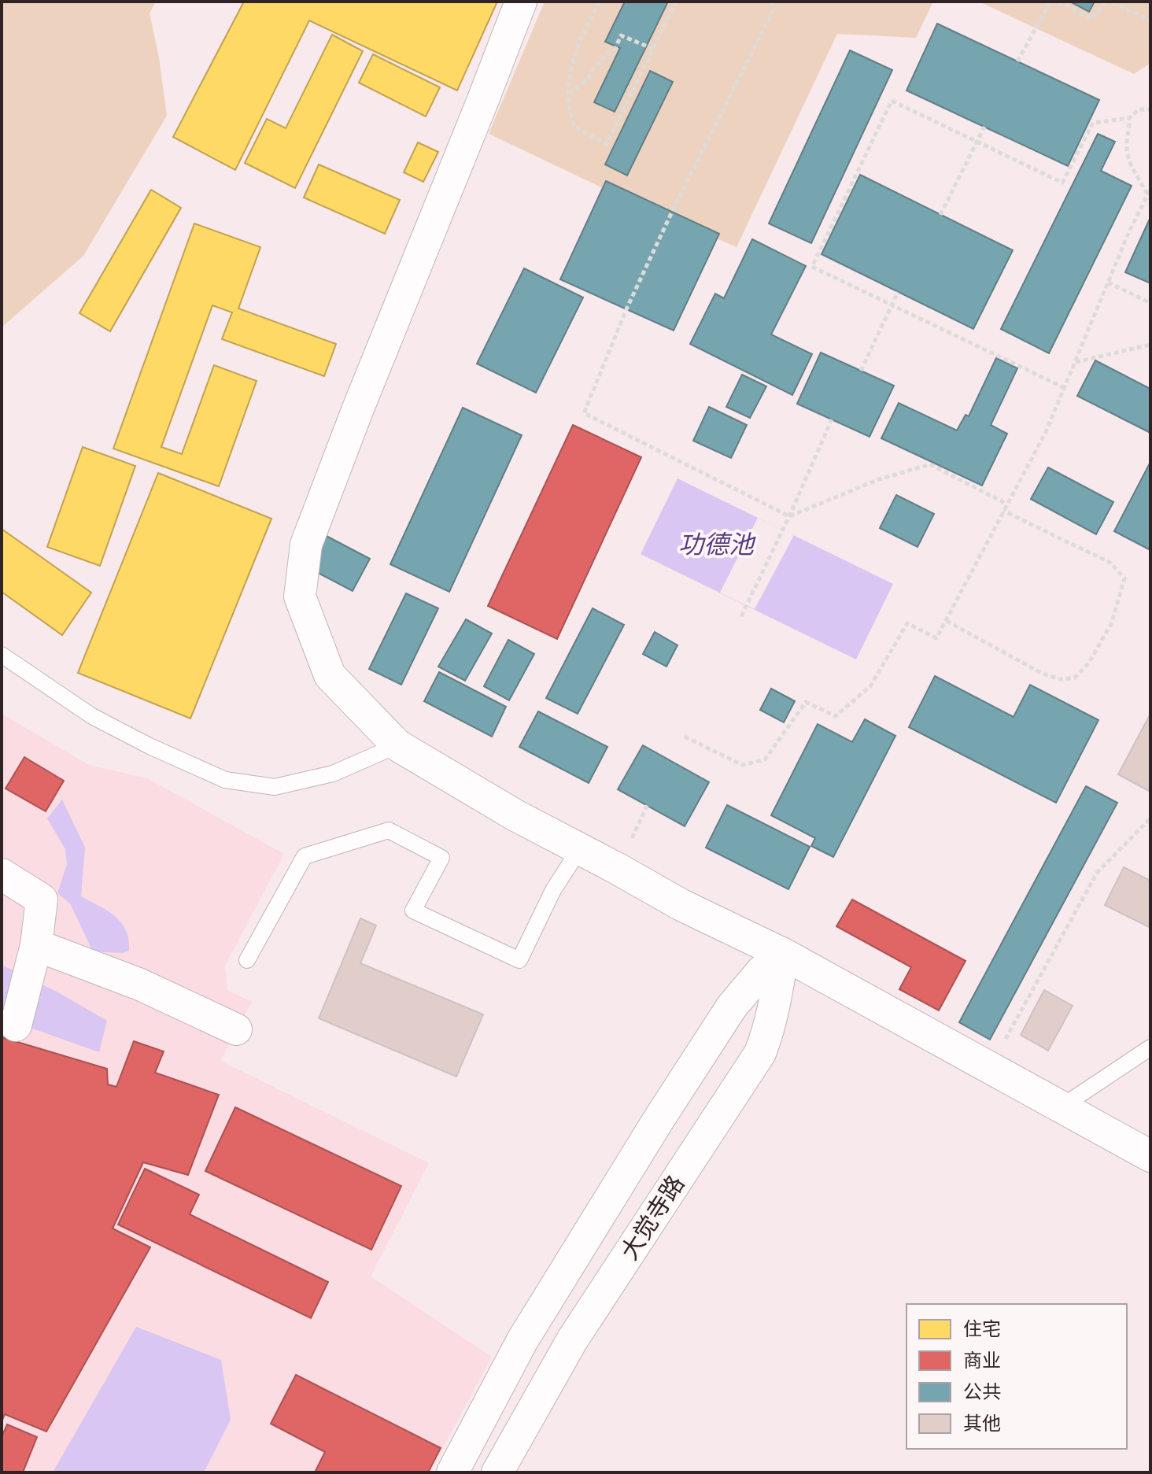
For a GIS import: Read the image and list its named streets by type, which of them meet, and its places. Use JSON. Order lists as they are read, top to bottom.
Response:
{
  "streets": {
    "street": ["大觉寺路"]
  },
  "water": ["功德池"],
  "legend": [
    "住宅",
    "商业",
    "公共",
    "其他"
  ]
}
